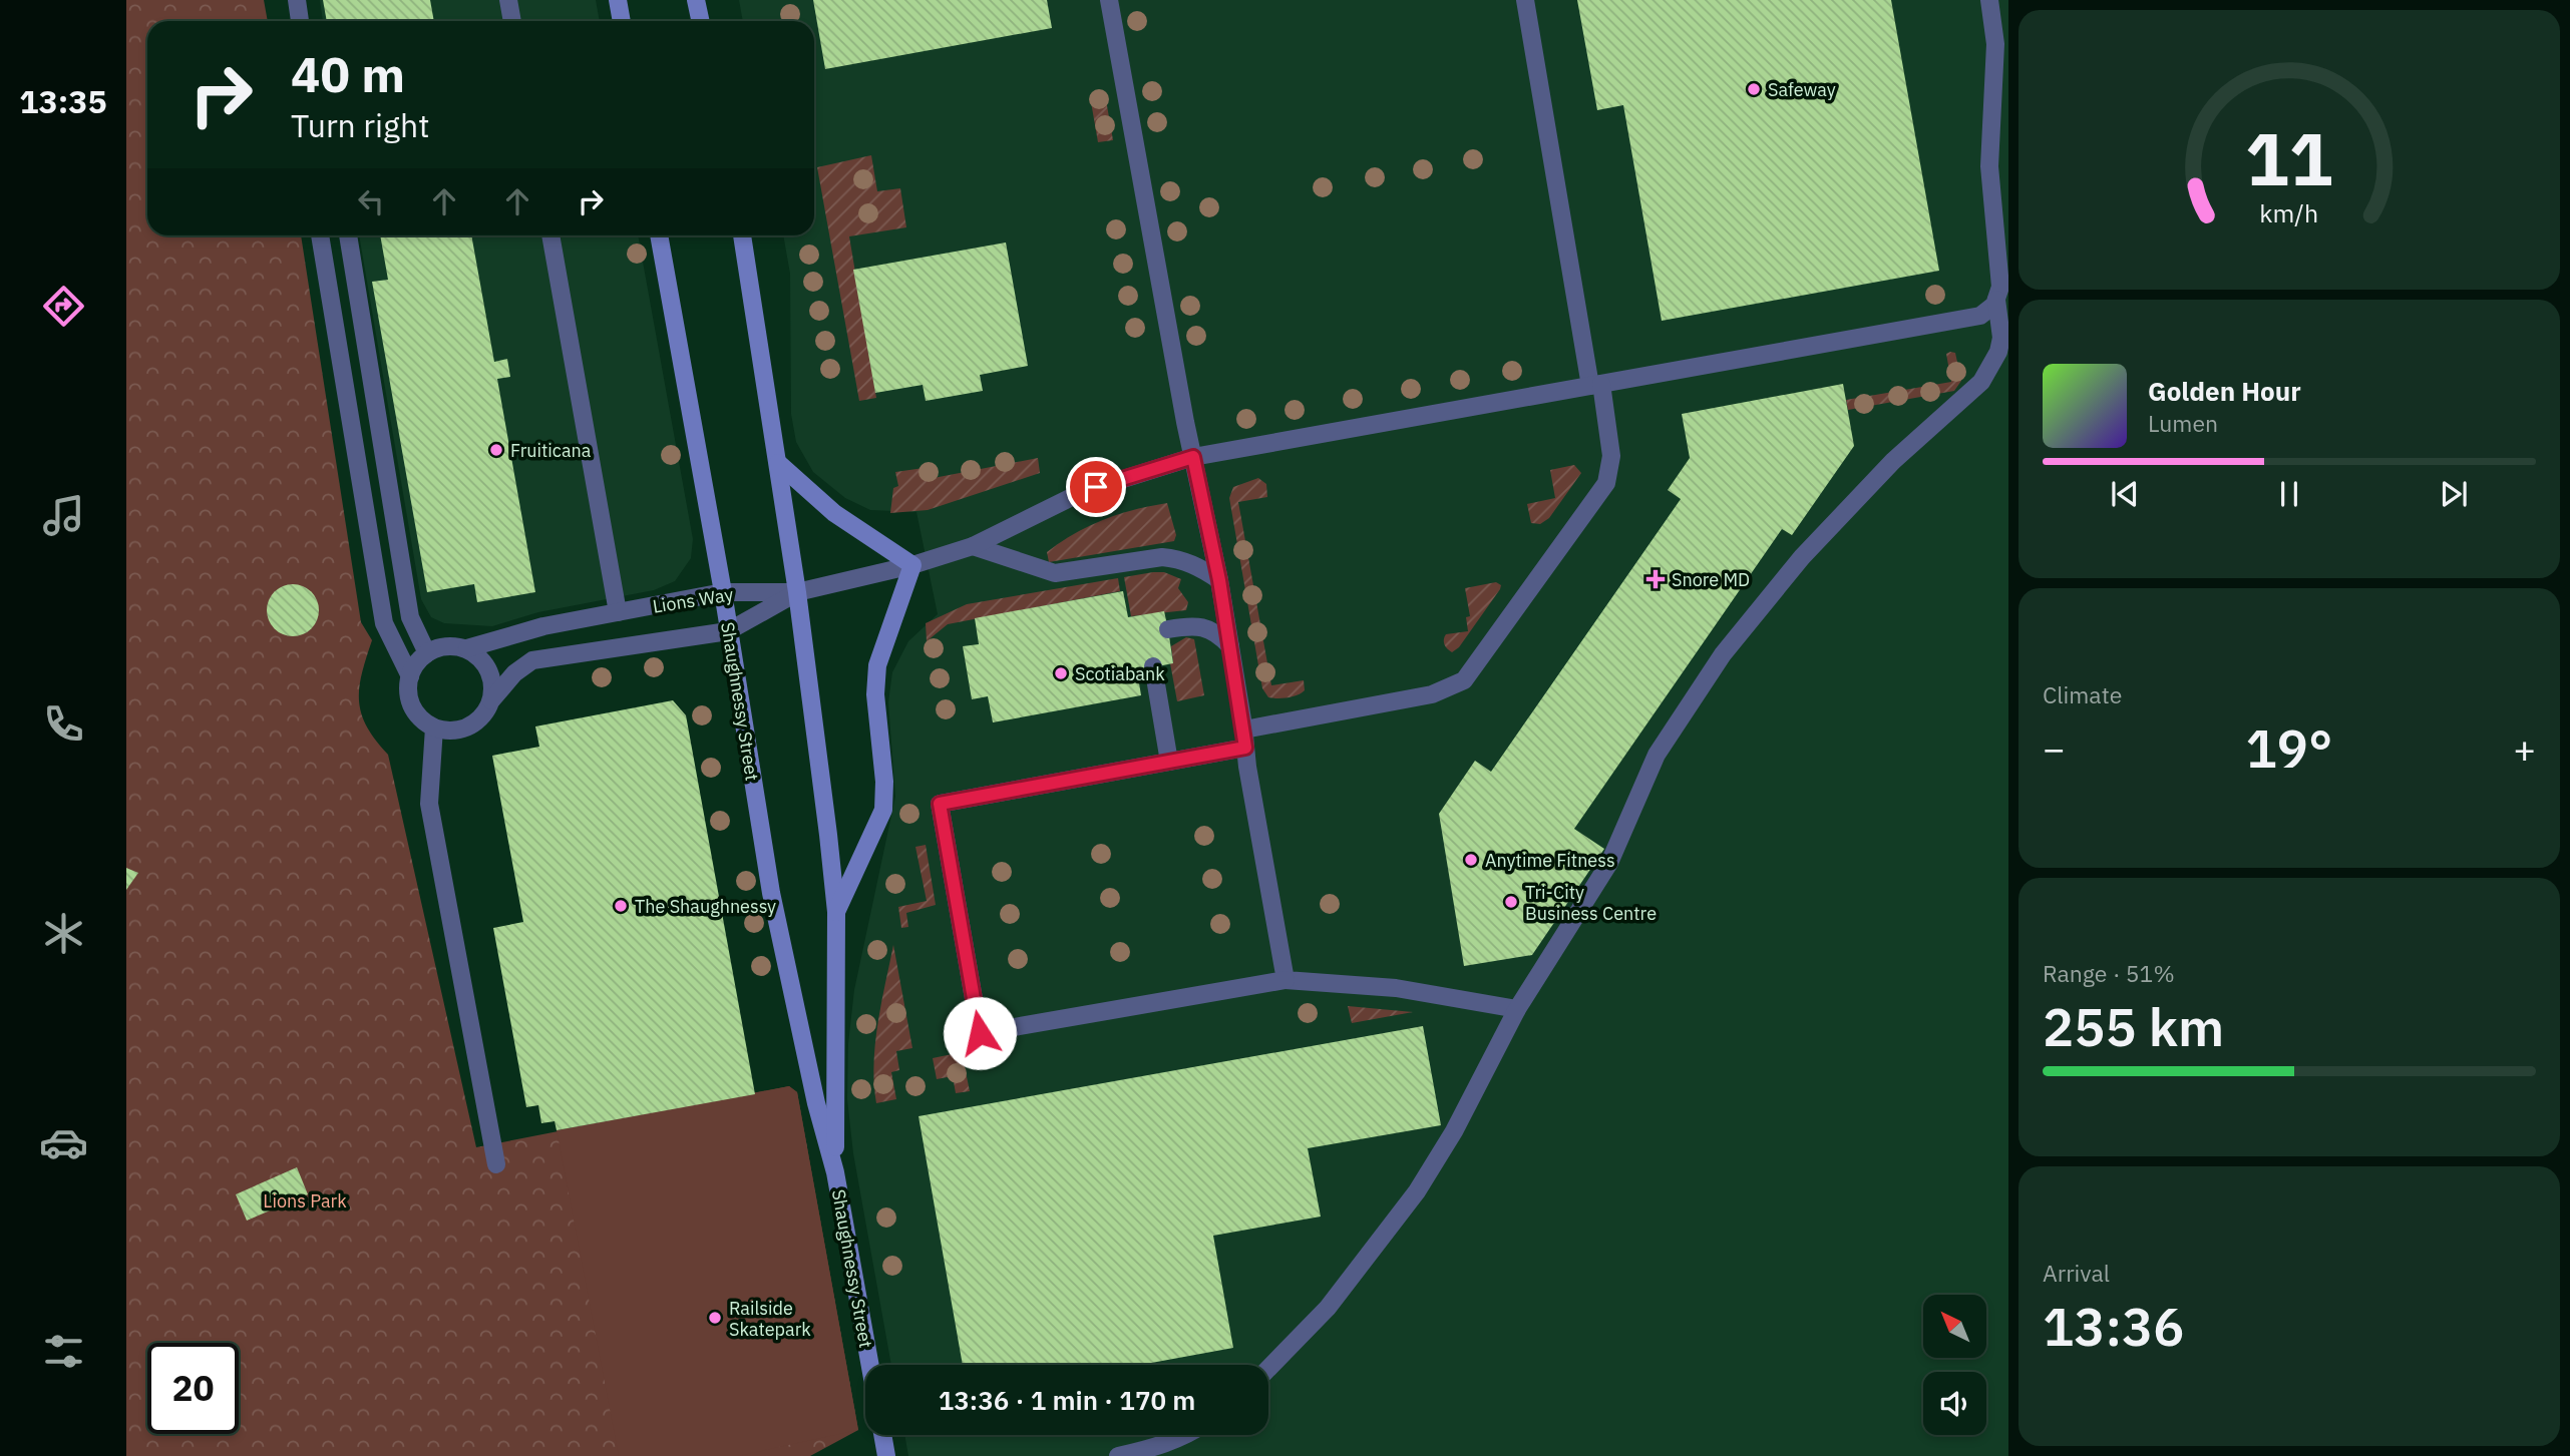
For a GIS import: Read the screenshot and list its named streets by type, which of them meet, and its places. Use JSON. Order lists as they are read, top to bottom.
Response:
{
  "streets": {
    "main road": ["Shaughnessy Street"],
    "street": ["Lions Way"]
  },
  "crossings": [
    ["Lions Way", "Shaughnessy Street"]
  ],
  "parks": ["Lions Park"],
  "places": {
    "other": [
      "Safeway",
      "Fruiticana",
      "Scotiabank",
      "Anytime Fitness",
      "Tri-City Business Centre",
      "The Shaughnessy",
      "Railside Skatepark"
    ],
    "health": ["Snore MD"]
  },
  "north": "top left",
  "page": {
    "tabs": "13:35",
    "turn": ["40 m", "Turn right"],
    "song": ["Golden Hour", "Lumen"],
    "tile": [
      "Climate",
      ["Range · 51%", "255 km"],
      ["Arrival", "13:36"]
    ],
    "heat": ["−", "19°", "+"],
    "limit": "20",
    "trip": "13:36 · 1 min · 170 m",
    "gauge": ["11", "km/h"]
  }
}
